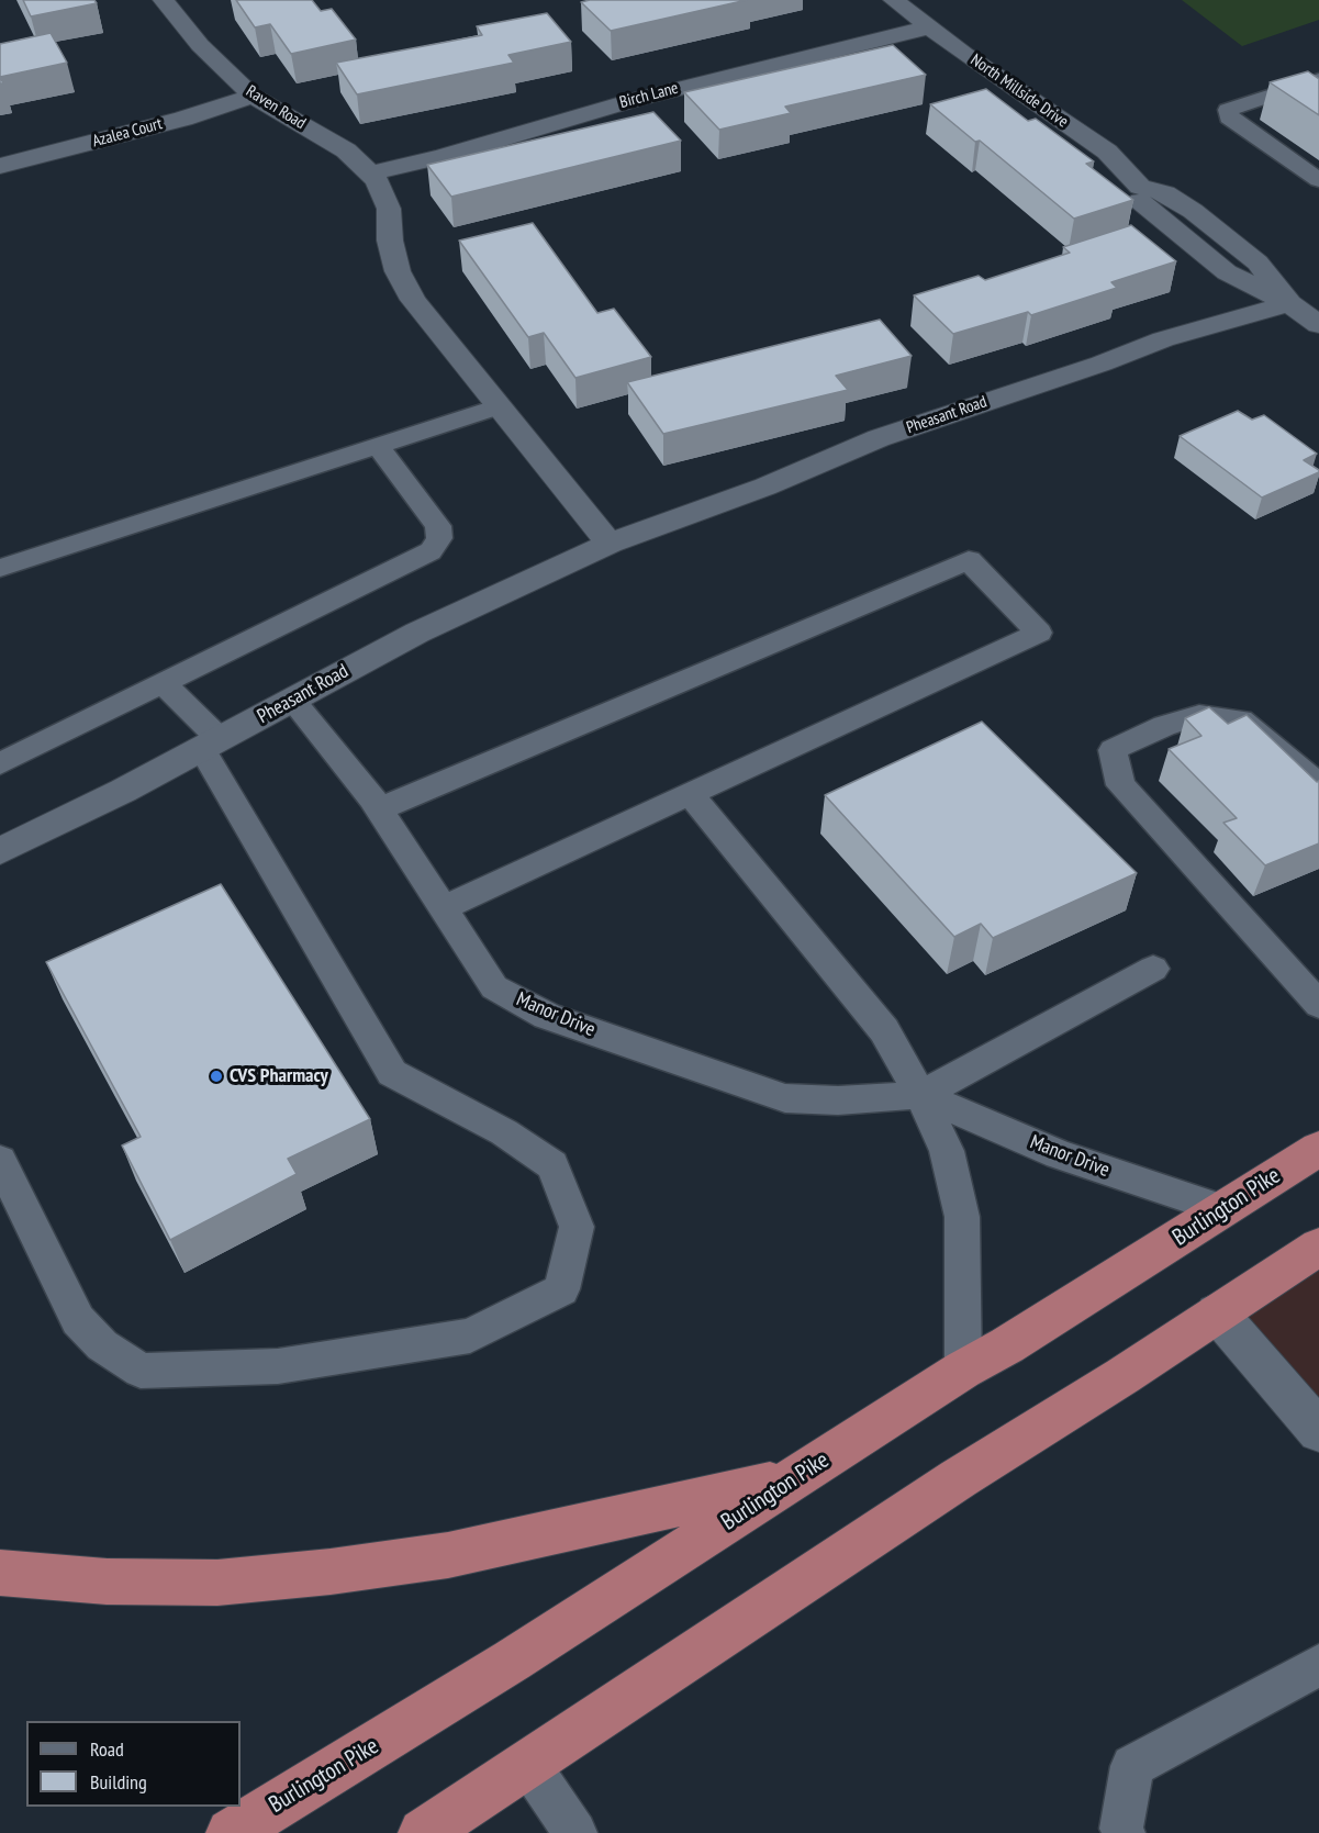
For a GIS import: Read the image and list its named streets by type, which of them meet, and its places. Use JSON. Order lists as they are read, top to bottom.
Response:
{
  "streets": {
    "highway": ["Burlington Pike"],
    "street": [
      "North Millside Drive",
      "Birch Lane",
      "Raven Road",
      "Azalea Court",
      "Pheasant Road"
    ],
    "lane": ["Manor Drive"]
  },
  "crossings": [
    ["North Millside Drive", "Birch Lane"],
    ["North Millside Drive", "Pheasant Road"],
    ["Birch Lane", "Raven Road"],
    ["Raven Road", "Azalea Court"],
    ["Pheasant Road", "Manor Drive"],
    ["Manor Drive", "Burlington Pike"]
  ],
  "places": ["CVS Pharmacy"],
  "legend": ["Road", "Building"]
}
